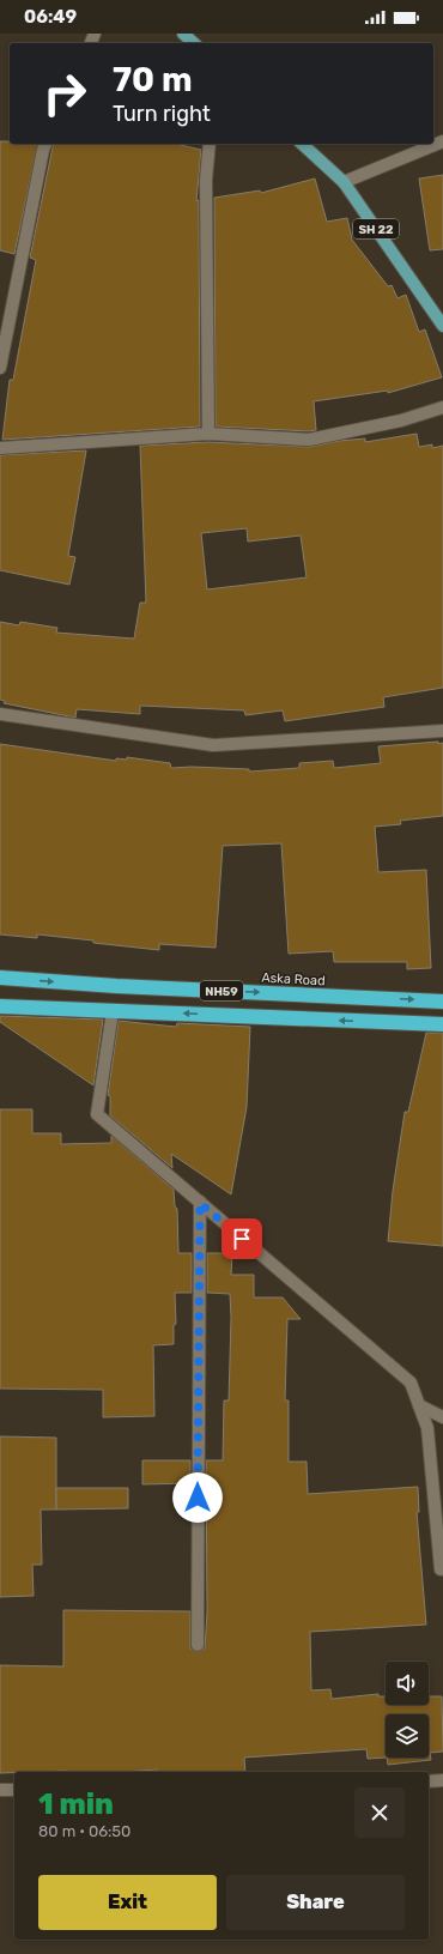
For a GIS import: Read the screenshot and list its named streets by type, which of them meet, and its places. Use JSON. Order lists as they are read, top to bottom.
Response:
{
  "streets": {
    "highway": ["Aska Road", "NH59"],
    "main road": ["SH 22"]
  },
  "page": {
    "status": "06:49",
    "turn": ["70 m", "Turn right"],
    "heading": ["1 min", "80 m · 06:50"],
    "buttons": ["Exit", "Share"]
  }
}
